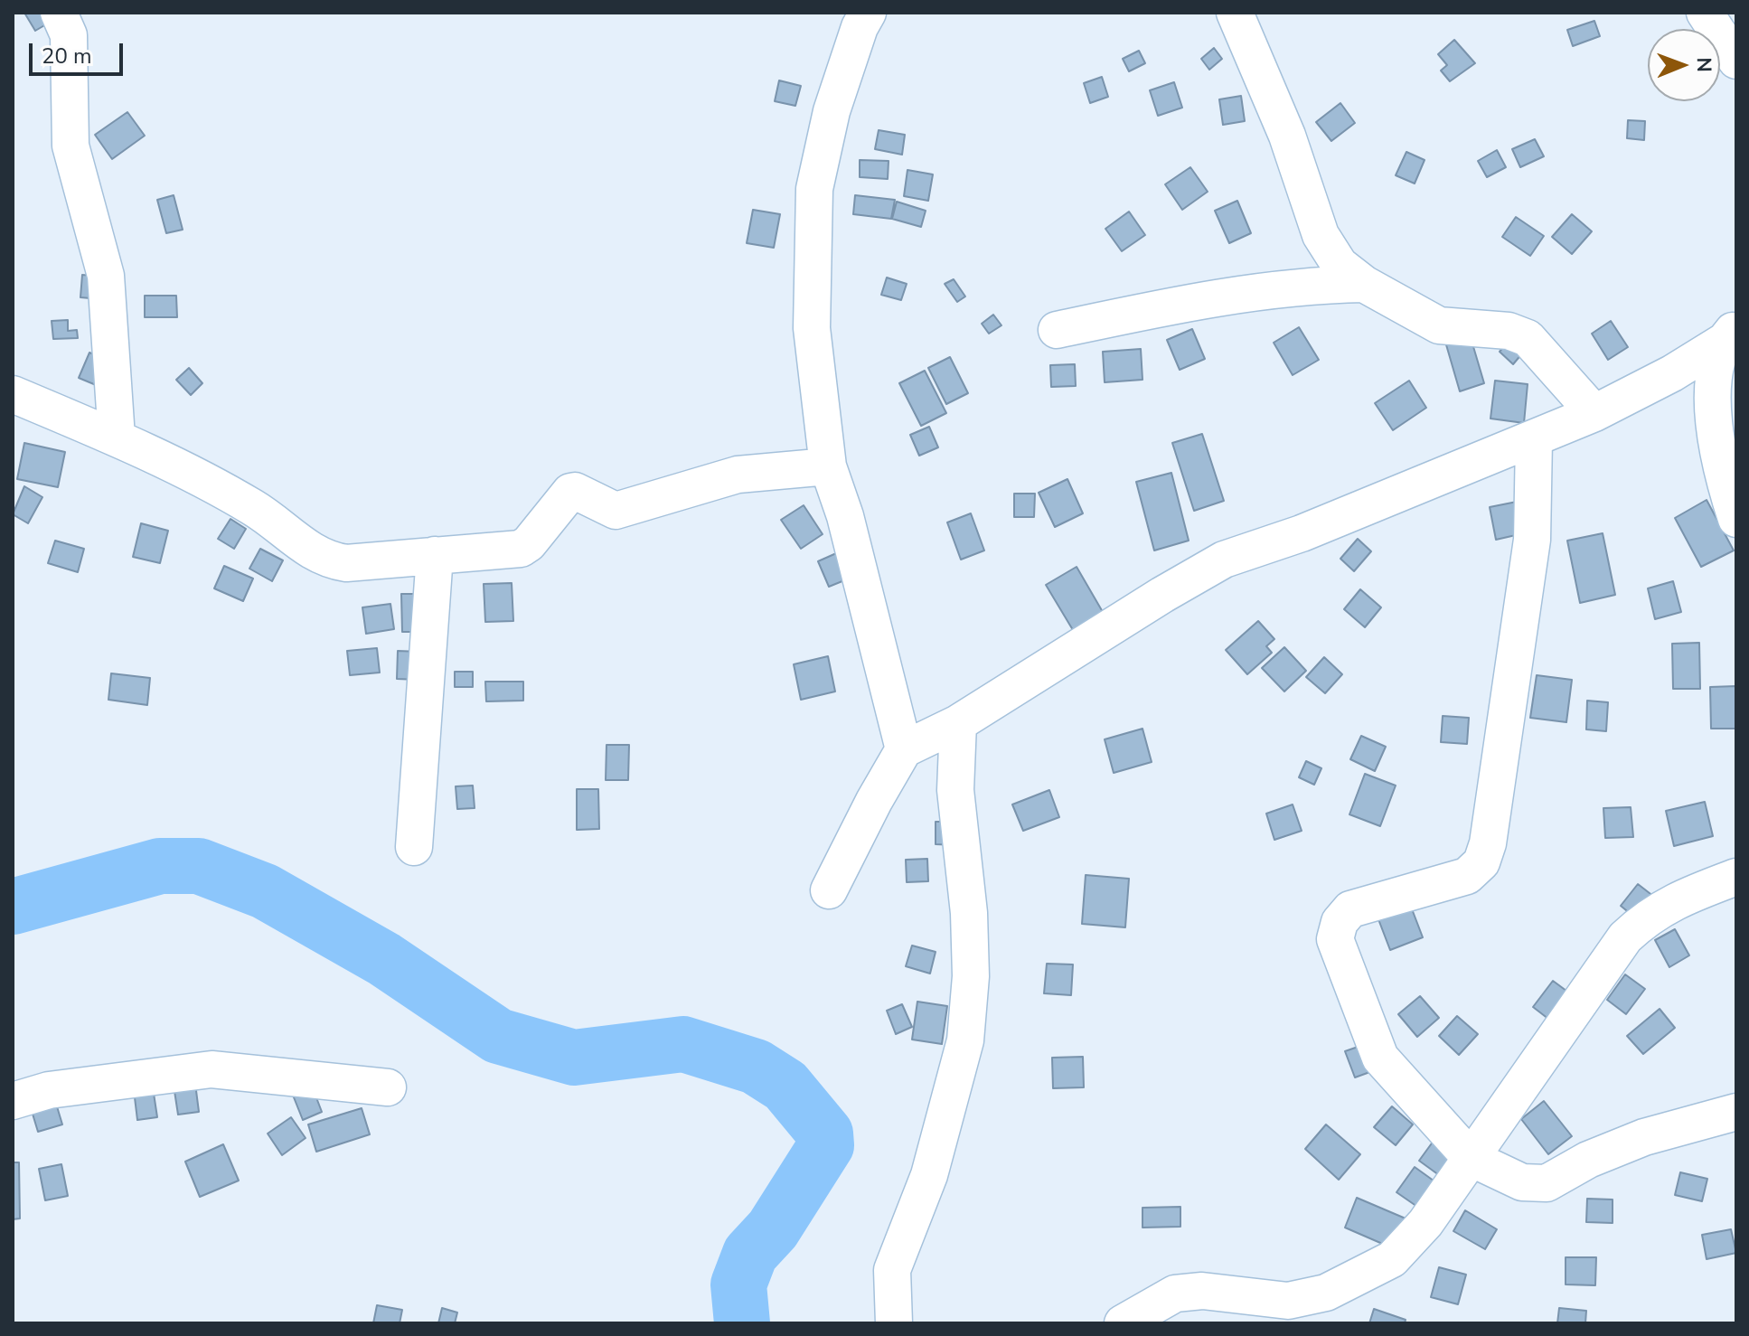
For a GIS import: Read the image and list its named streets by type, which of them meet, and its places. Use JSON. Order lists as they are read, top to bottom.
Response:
{
  "scale_bar": "20 m",
  "north": "right"
}
